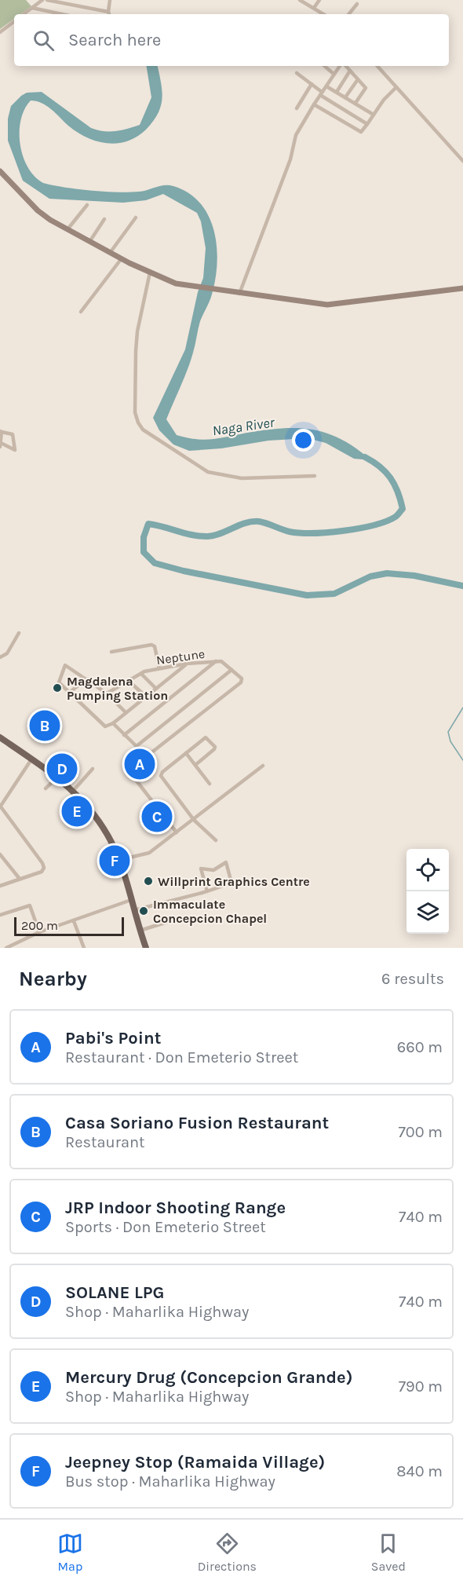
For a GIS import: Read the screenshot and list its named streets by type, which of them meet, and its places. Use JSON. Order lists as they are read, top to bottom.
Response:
{
  "streets": {
    "street": ["Neptune"]
  },
  "water": ["Naga River"],
  "places": ["Magdalena Pumping Station", "Willprint Graphics Centre", "Immaculate Concepcion Chapel"],
  "scale_bar": "200 m",
  "page": {
    "search": "Search here",
    "pins": [
      "B",
      "A",
      "D",
      "E",
      "C",
      "F"
    ],
    "scale": "200 m",
    "heading": ["Nearby", "6 results"],
    "list": [
      {
        "mark": "A",
        "name": "Pabi's Point",
        "note": "Restaurant · Don Emeterio Street",
        "value": "660 m"
      },
      {
        "mark": "B",
        "name": "Casa Soriano Fusion Restaurant",
        "note": "Restaurant",
        "value": "700 m"
      },
      {
        "mark": "C",
        "name": "JRP Indoor Shooting Range",
        "note": "Sports · Don Emeterio Street",
        "value": "740 m"
      },
      {
        "mark": "D",
        "name": "SOLANE LPG",
        "note": "Shop · Maharlika Highway",
        "value": "740 m"
      },
      {
        "mark": "E",
        "name": "Mercury Drug (Concepcion Grande)",
        "note": "Shop · Maharlika Highway",
        "value": "790 m"
      },
      {
        "mark": "F",
        "name": "Jeepney Stop (Ramaida Village)",
        "note": "Bus stop · Maharlika Highway",
        "value": "840 m"
      }
    ],
    "nav": ["Map", "Directions", "Saved"]
  }
}
